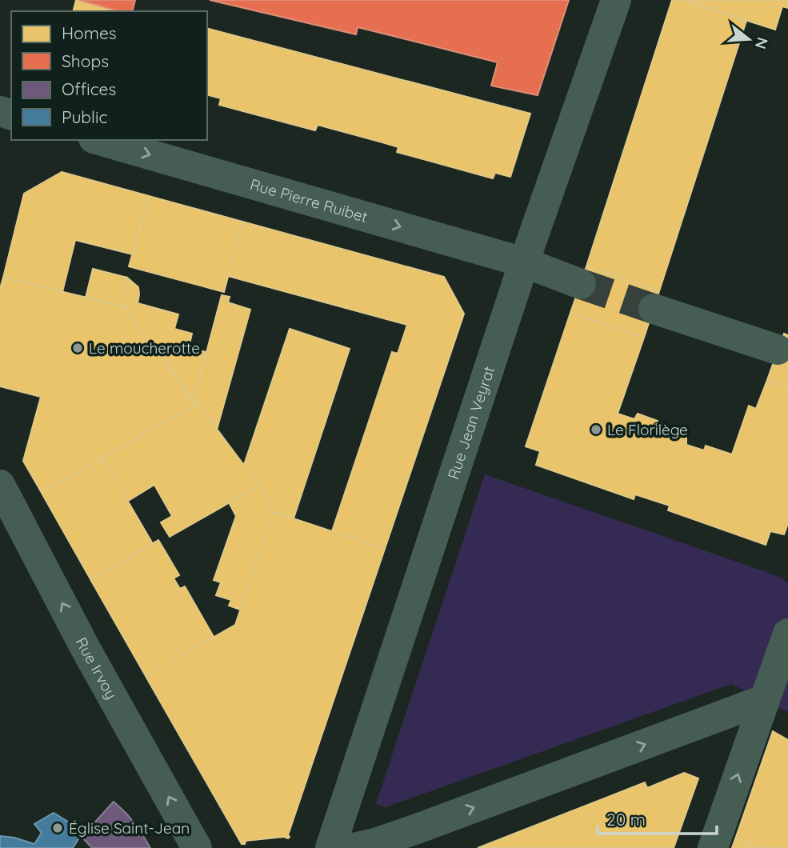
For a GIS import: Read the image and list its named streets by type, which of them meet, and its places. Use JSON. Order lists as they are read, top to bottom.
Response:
{
  "streets": {
    "street": ["Rue Pierre Ruibet", "Rue Jean Veyrat", "Rue Irvoy"]
  },
  "crossings": [
    ["Rue Pierre Ruibet", "Rue Jean Veyrat"]
  ],
  "one_way": ["Rue Pierre Ruibet", "Rue Irvoy"],
  "places": ["Le moucherotte", "Le Florilège", "Église Saint-Jean"],
  "legend": [
    "Homes",
    "Shops",
    "Offices",
    "Public"
  ],
  "scale_bar": "20 m",
  "north": "right"
}
